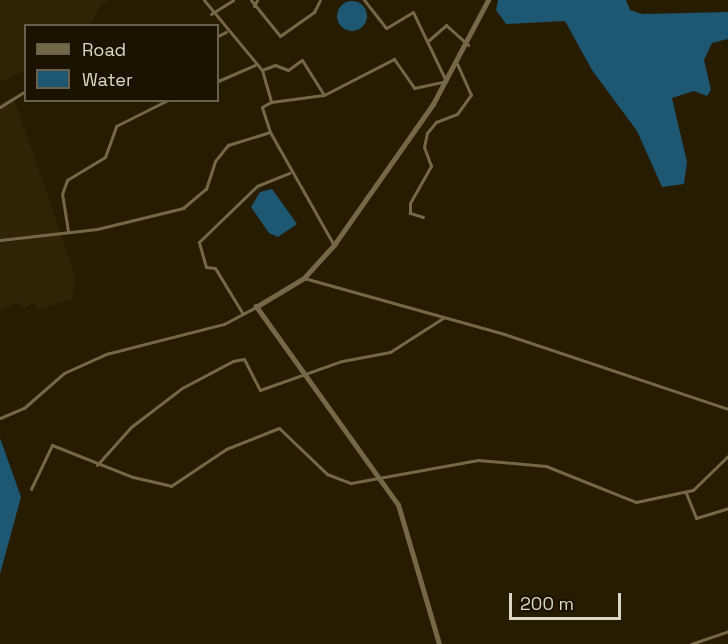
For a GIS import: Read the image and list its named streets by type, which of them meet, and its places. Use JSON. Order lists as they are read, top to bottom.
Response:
{
  "legend": ["Road", "Water"],
  "scale_bar": "200 m"
}
